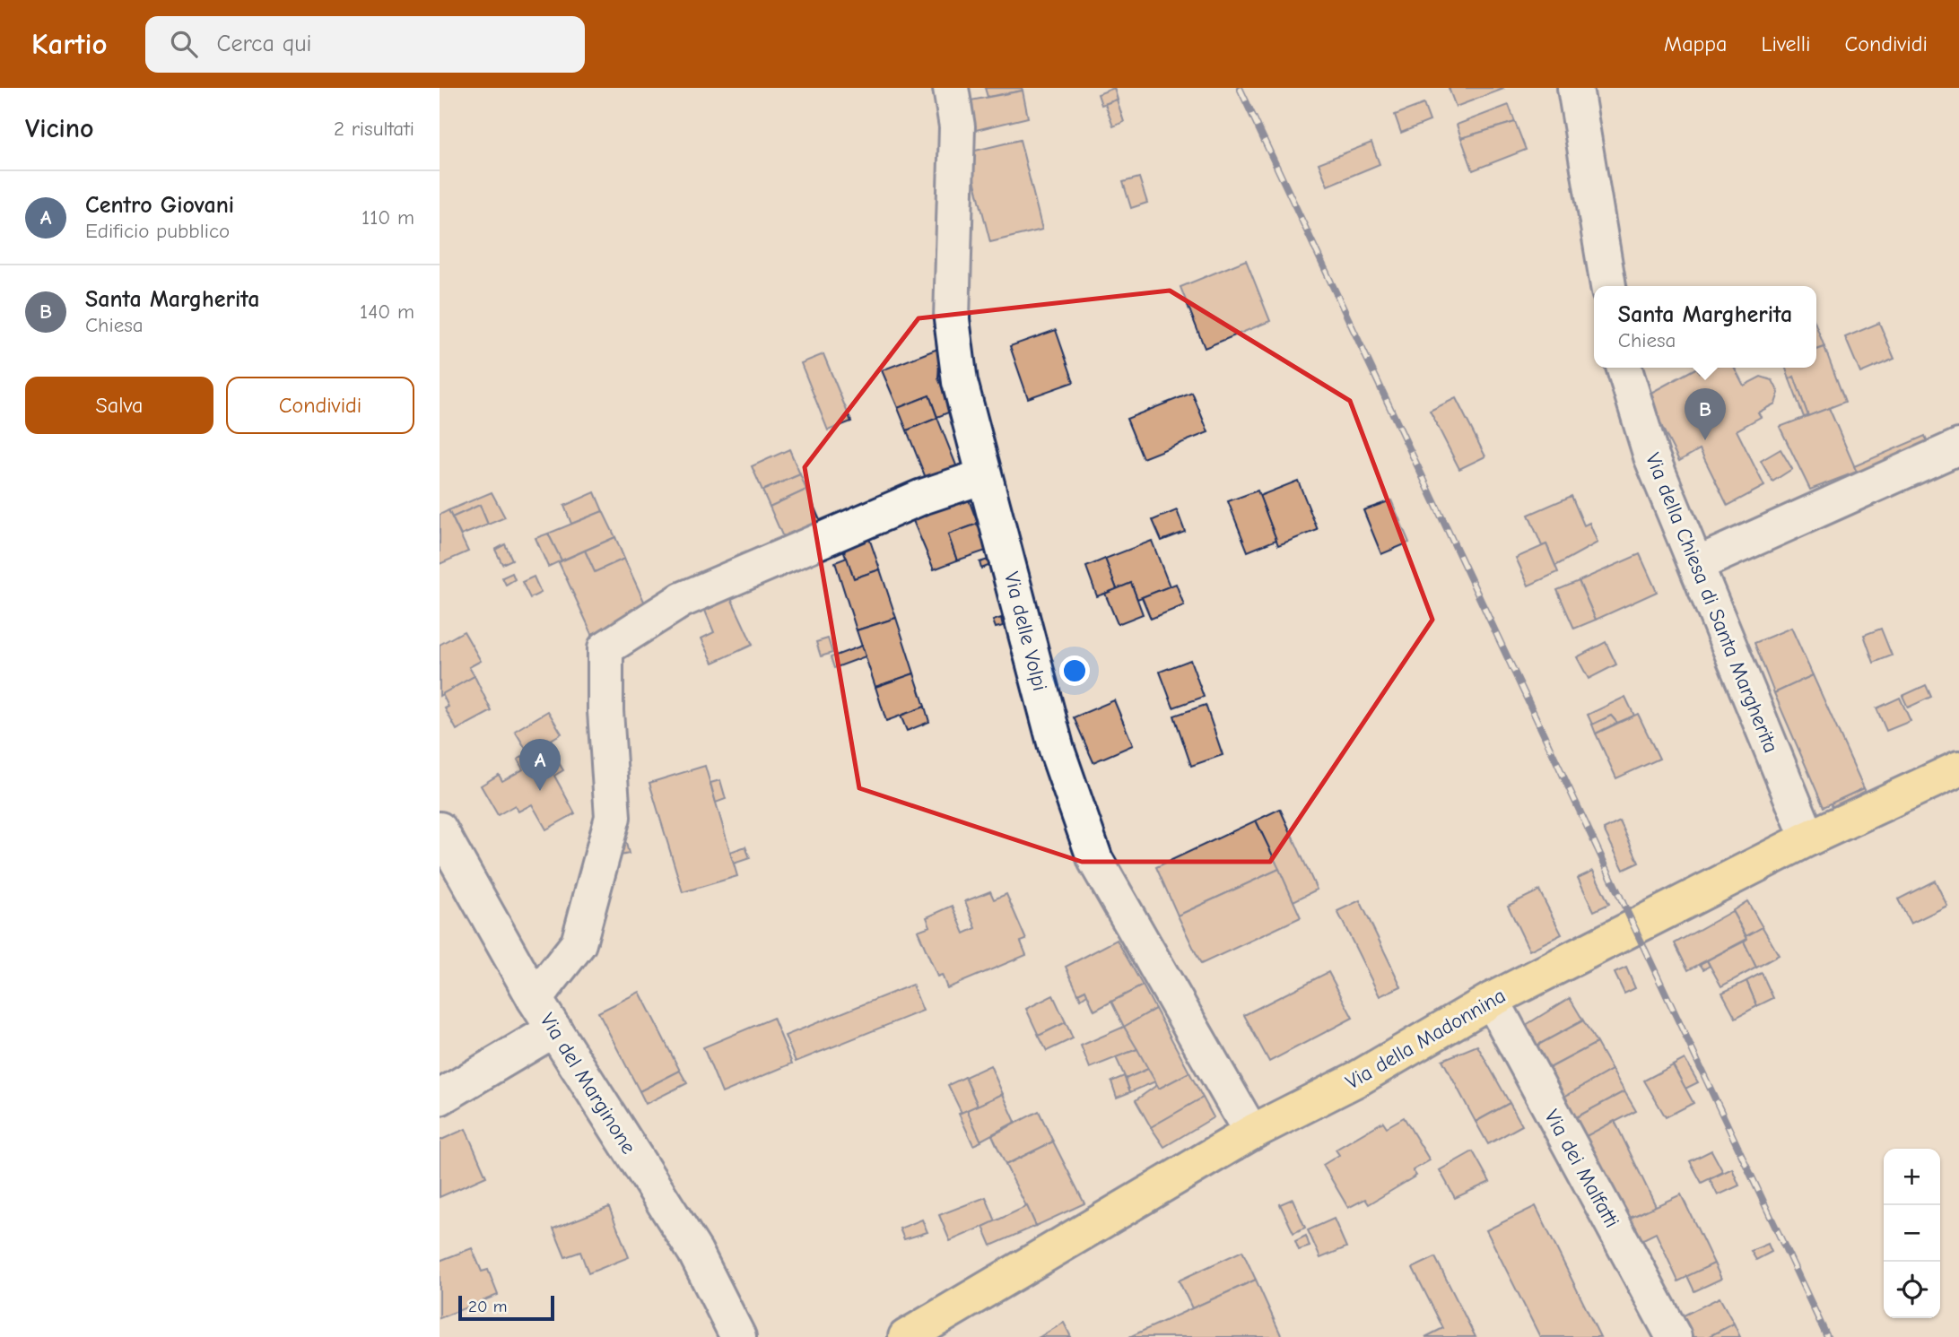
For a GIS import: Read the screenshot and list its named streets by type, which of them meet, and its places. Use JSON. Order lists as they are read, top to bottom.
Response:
{
  "streets": {
    "main road": ["Via della Madonnina"],
    "street": [
      "Via della Chiesa di Santa Margherita",
      "Via delle Volpi",
      "Via del Marginone",
      "Via dei Malfatti"
    ]
  },
  "crossings": [
    ["Via della Chiesa di Santa Margherita", "Via della Madonnina"],
    ["Via delle Volpi", "Via della Madonnina"],
    ["Via della Madonnina", "Via dei Malfatti"]
  ],
  "scale_bar": "20 m",
  "page": {
    "header": "Kartio",
    "search": "Cerca qui",
    "nav": ["Mappa", "Livelli", "Condividi"],
    "heading": ["Vicino", "2 risultati"],
    "list": [
      {
        "mark": "A",
        "name": "Centro Giovani",
        "note": "Edificio pubblico",
        "value": "110 m"
      },
      {
        "mark": "B",
        "name": "Santa Margherita",
        "note": "Chiesa",
        "value": "140 m"
      }
    ],
    "popup": ["Santa Margherita", "Chiesa"],
    "buttons": ["Salva", "Condividi"],
    "pins": ["B", "A"],
    "map_buttons": ["+", "−"],
    "scale": "20 m"
  }
}
